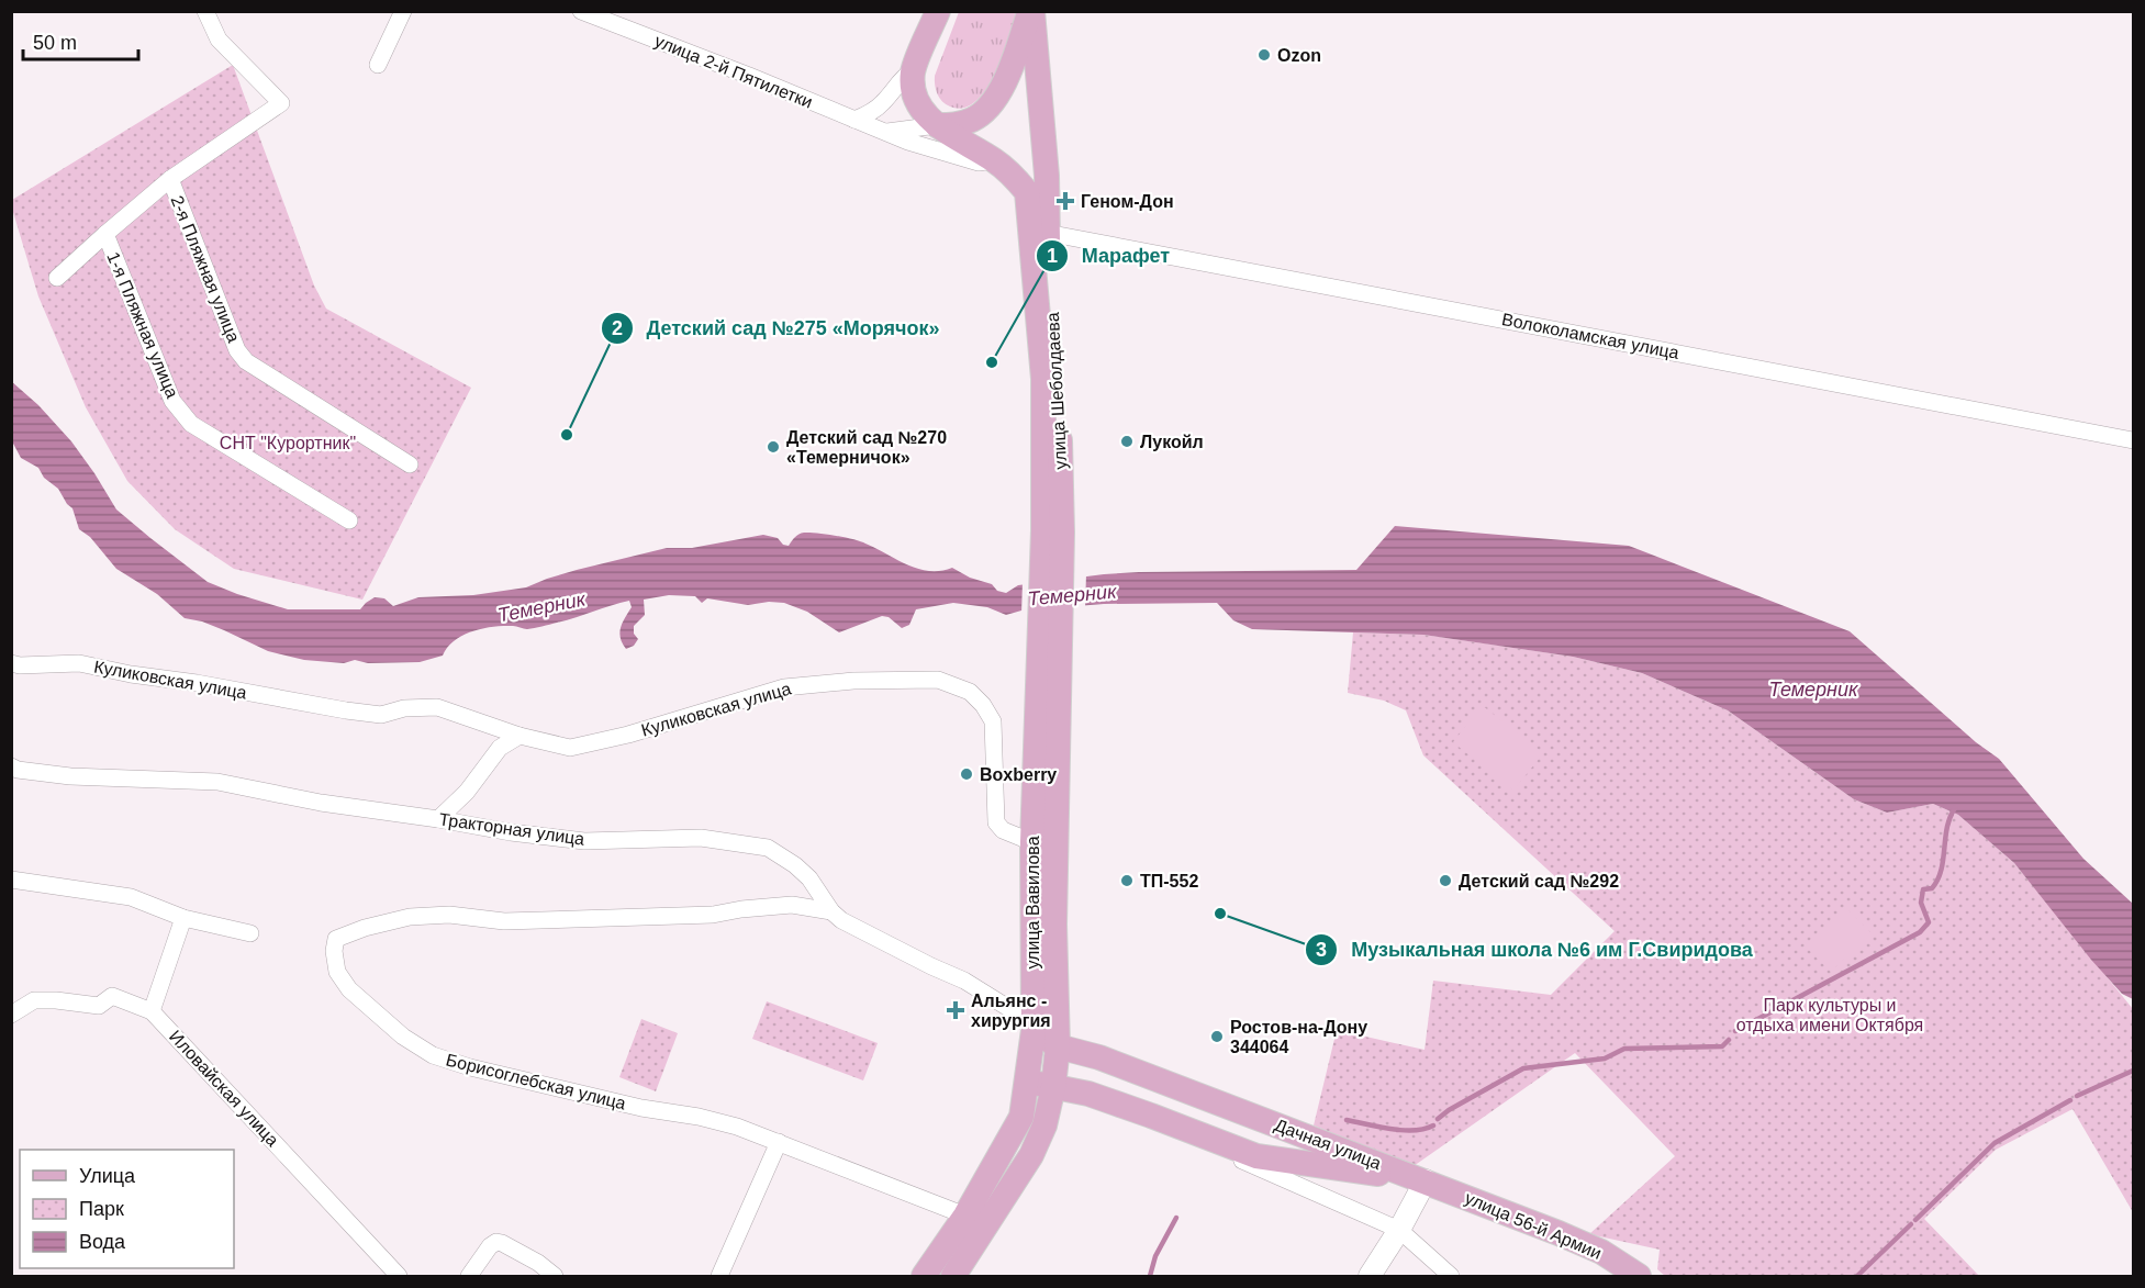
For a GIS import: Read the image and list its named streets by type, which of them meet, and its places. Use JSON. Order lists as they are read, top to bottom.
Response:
{
  "streets": {
    "main road": [
      "улица Шеболдаева",
      "улица Вавилова",
      "Дачная улица",
      "улица 56-й Армии"
    ],
    "street": [
      "улица 2-й Пятилетки",
      "2-я Пляжная улица",
      "1-я Пляжная улица",
      "Волоколамская улица",
      "Куликовская улица",
      "Тракторная улица",
      "Борисоглебская улица",
      "Иловайская улица"
    ]
  },
  "crossings": [
    ["Волоколамская улица", "улица Шеболдаева"],
    ["улица Шеболдаева", "улица Вавилова"],
    ["Куликовская улица", "улица Вавилова"],
    ["Тракторная улица", "улица Вавилова"],
    ["Тракторная улица", "Борисоглебская улица"],
    ["Тракторная улица", "Дачная улица"],
    ["улица Вавилова", "Борисоглебская улица"],
    ["улица Вавилова", "Дачная улица"],
    ["Дачная улица", "улица 56-й Армии"]
  ],
  "water": ["Темерник"],
  "parks": ["СНТ \"Курортник\"", "Парк культуры и отдыха имени Октября"],
  "places": {
    "other": [
      "Ozon",
      "Марафет",
      "Детский сад №275 «Морячок»",
      "Лукойл",
      "Детский сад №270 «Темерничок»",
      "Boxberry",
      "ТП-552",
      "Детский сад №292",
      "Музыкальная школа №6 им Г.Свиридова",
      "Ростов-на-Дону 344064"
    ],
    "health": ["Геном-Дон", "Альянс - хирургия"]
  },
  "legend": ["Улица", "Парк", "Вода"],
  "scale_bar": "50 m"
}
